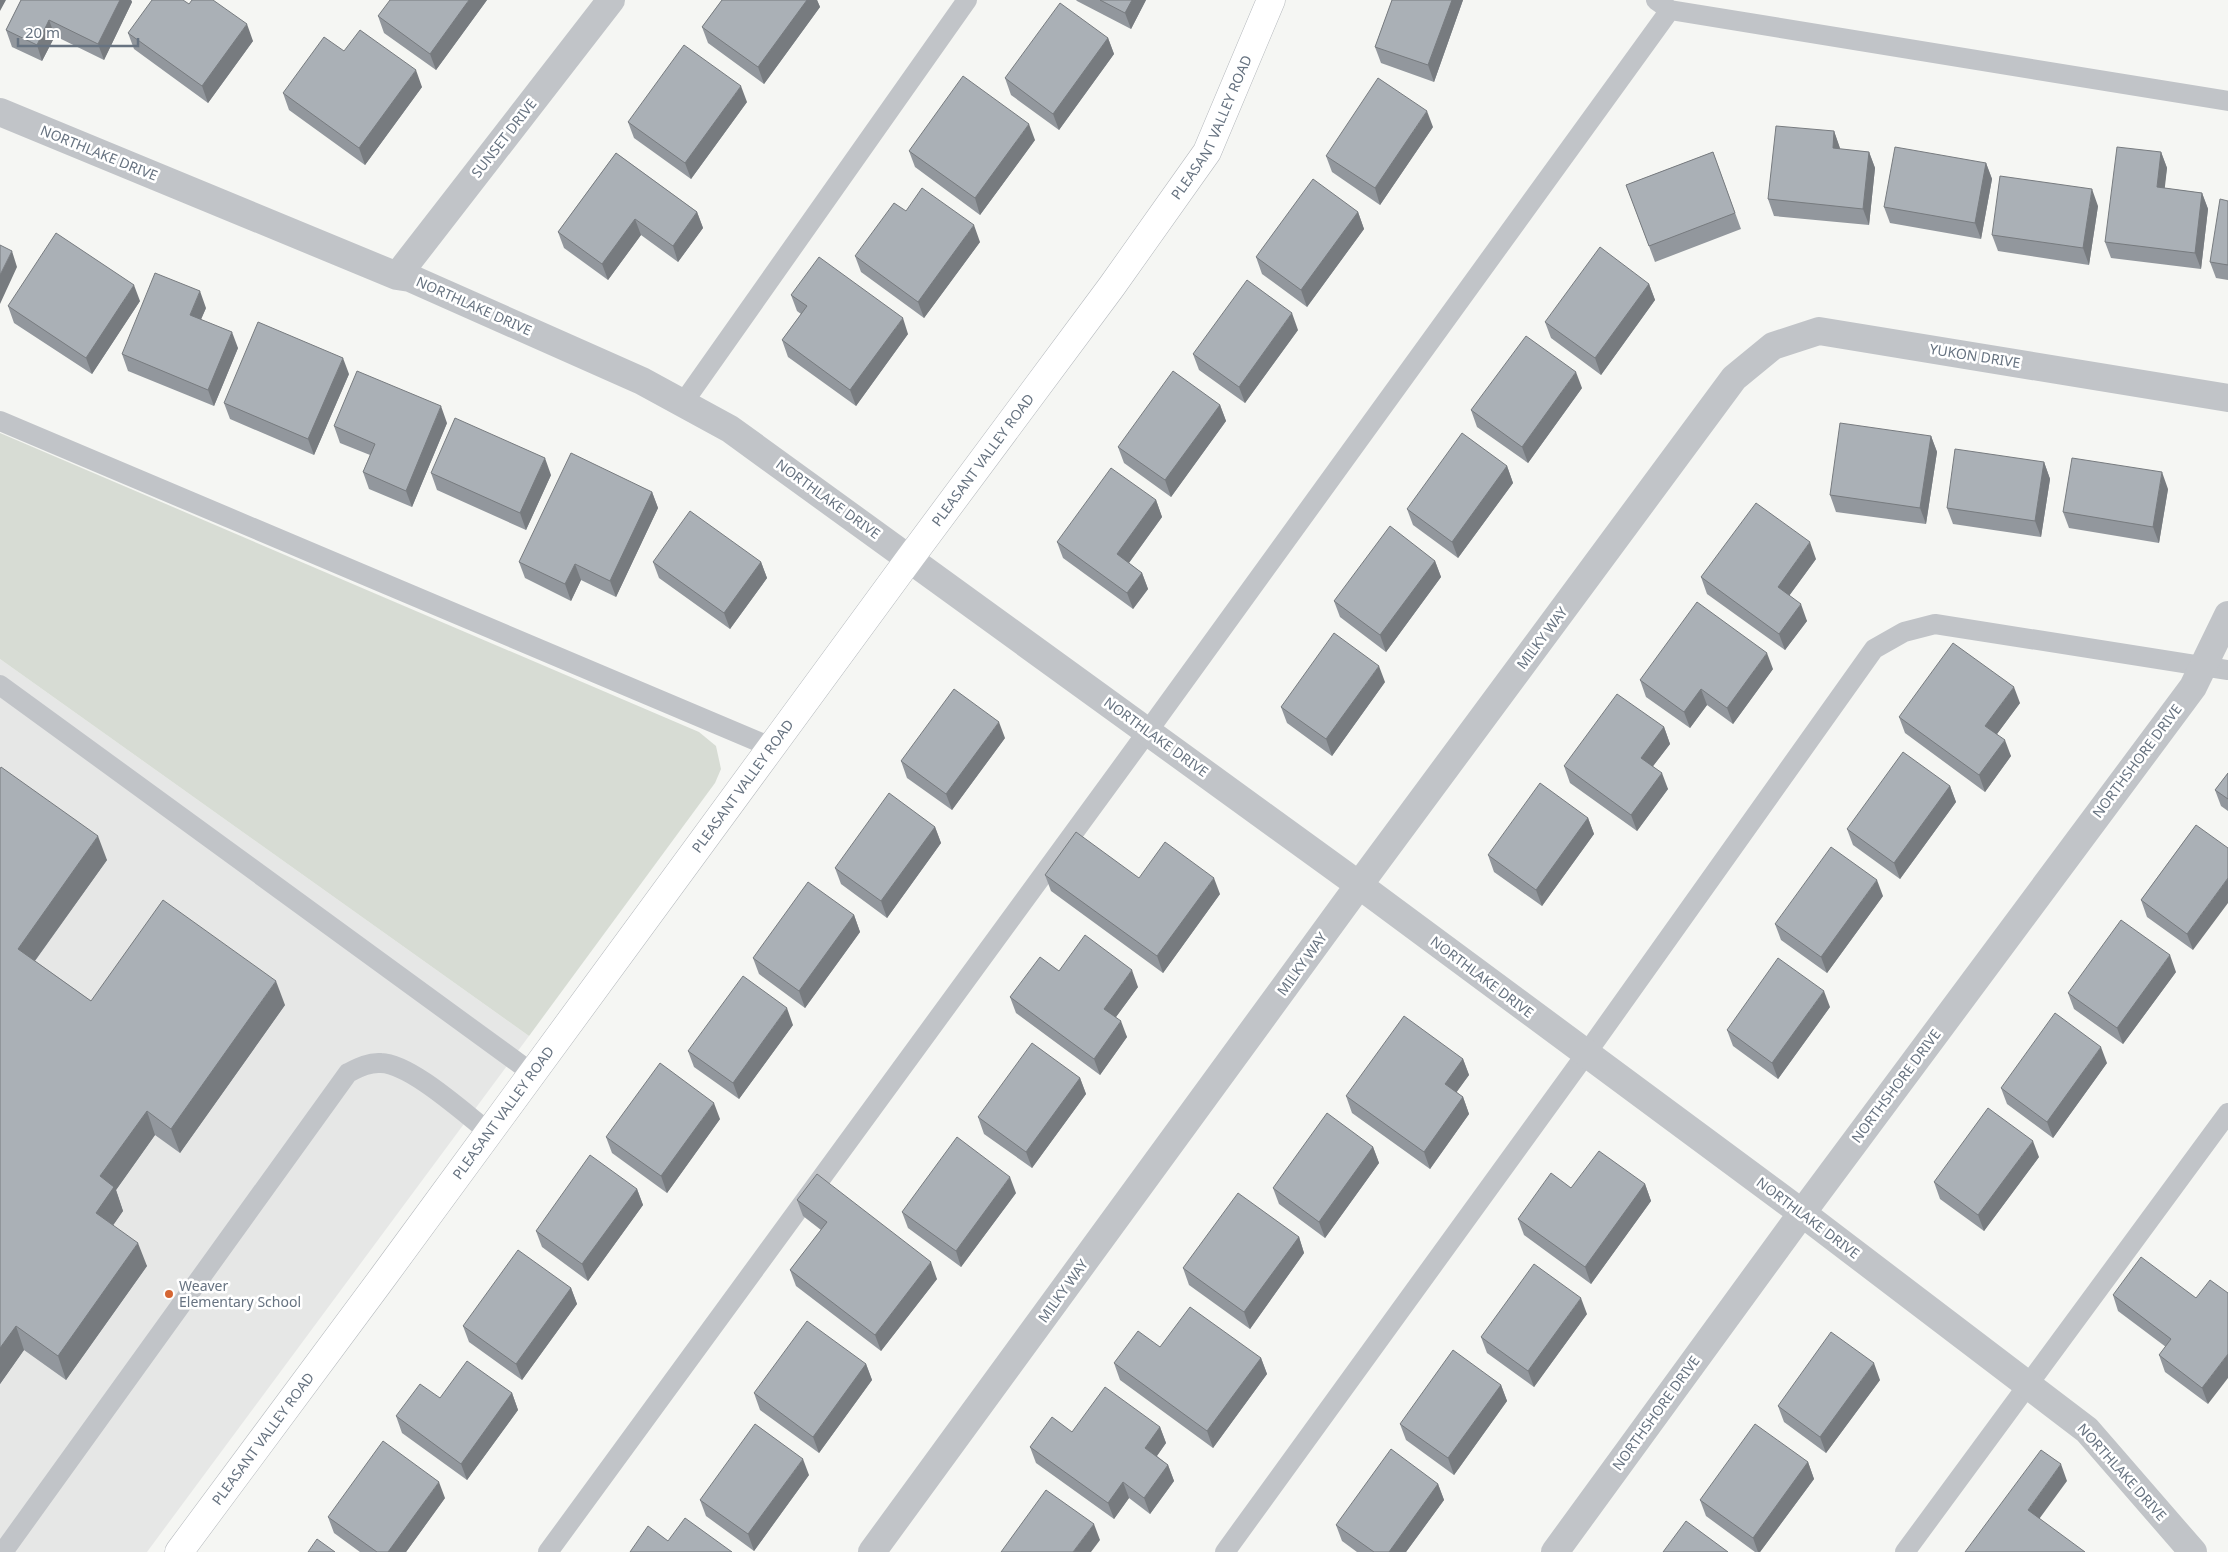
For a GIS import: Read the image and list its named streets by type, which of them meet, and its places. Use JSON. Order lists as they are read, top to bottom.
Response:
{
  "streets": {
    "street": [
      "PLEASANT VALLEY ROAD",
      "SUNSET DRIVE",
      "NORTHLAKE DRIVE",
      "YUKON DRIVE",
      "MILKY WAY",
      "NORTHSHORE DRIVE"
    ]
  },
  "crossings": [
    ["PLEASANT VALLEY ROAD", "NORTHLAKE DRIVE"],
    ["SUNSET DRIVE", "NORTHLAKE DRIVE"],
    ["NORTHLAKE DRIVE", "MILKY WAY"],
    ["NORTHLAKE DRIVE", "NORTHSHORE DRIVE"],
    ["YUKON DRIVE", "MILKY WAY"]
  ],
  "places": ["Weaver Elementary School"],
  "scale_bar": "20 m"
}
